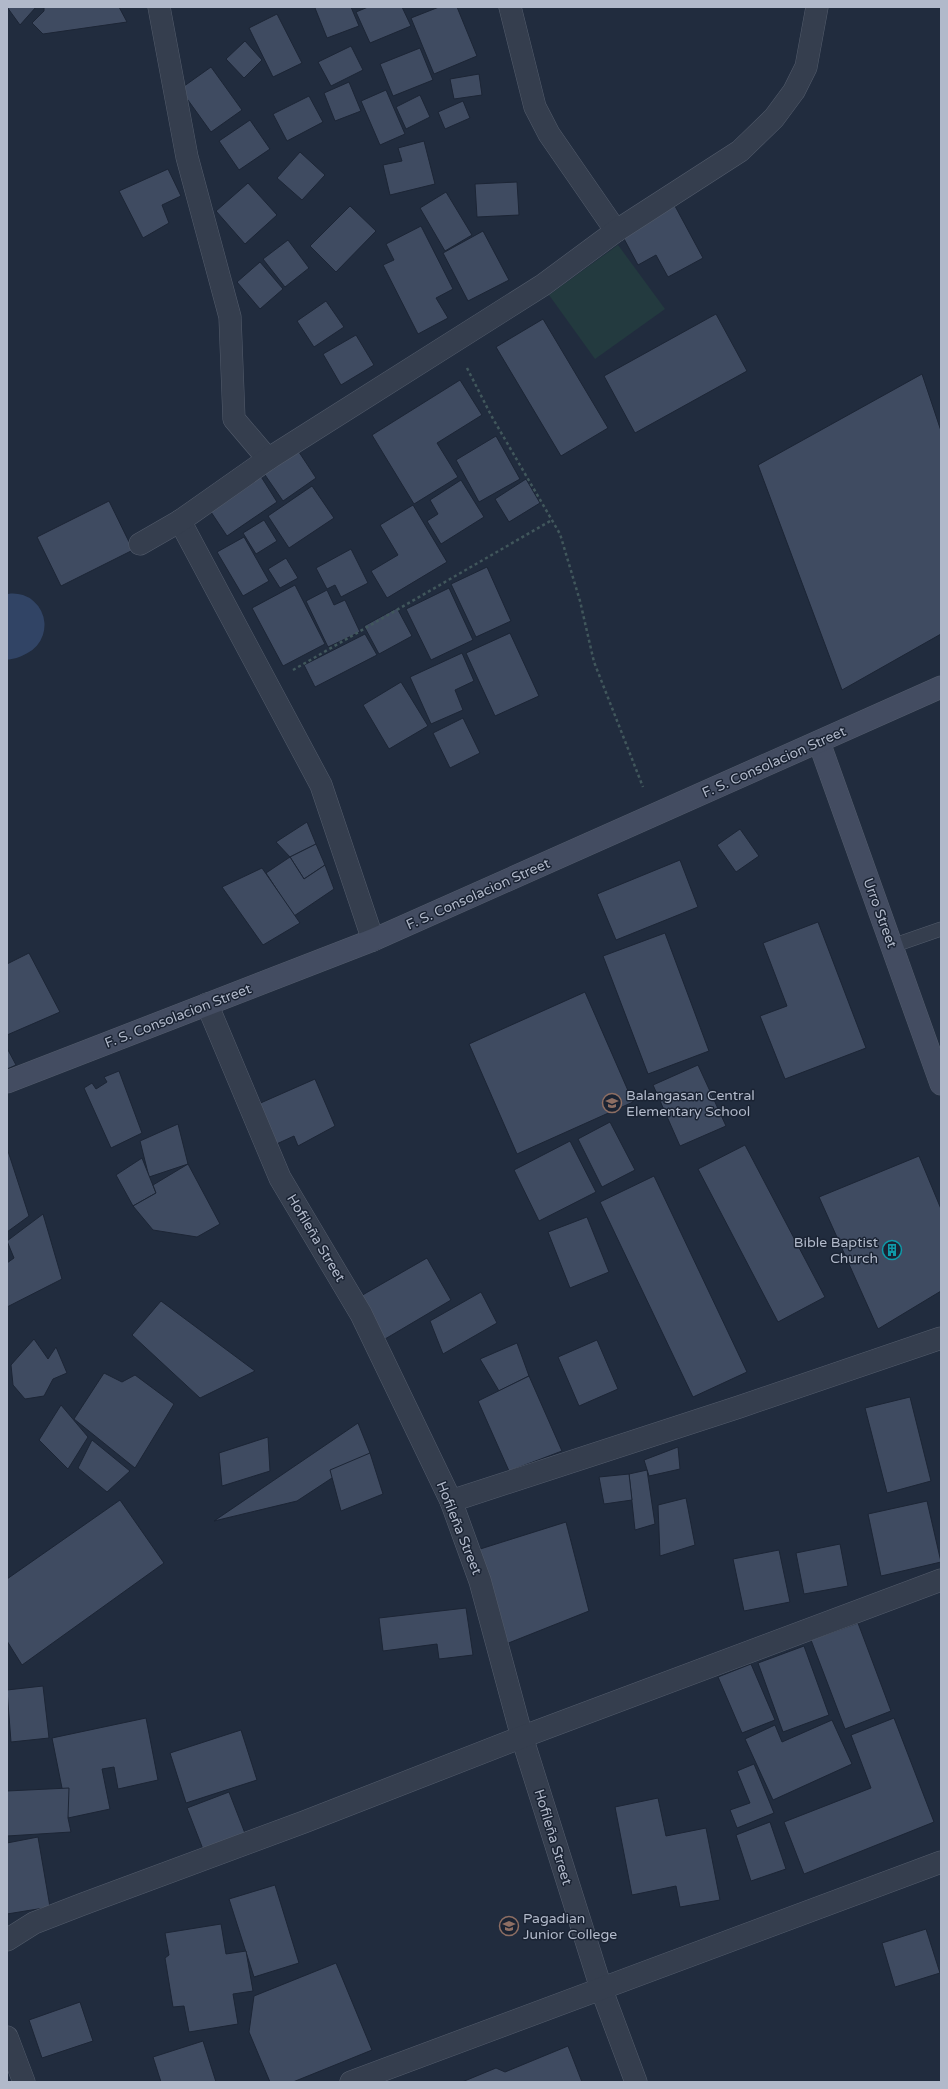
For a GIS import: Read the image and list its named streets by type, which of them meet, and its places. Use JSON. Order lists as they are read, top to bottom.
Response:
{
  "streets": {
    "street": ["F. S. Consolacion Street", "Urro Street", "Hofileña Street"]
  },
  "crossings": [
    ["F. S. Consolacion Street", "Urro Street"],
    ["F. S. Consolacion Street", "Hofileña Street"]
  ],
  "places": {
    "school or university": ["Balangasan Central Elementary School", "Pagadian Junior College"],
    "building": ["Bible Baptist Church"]
  }
}
